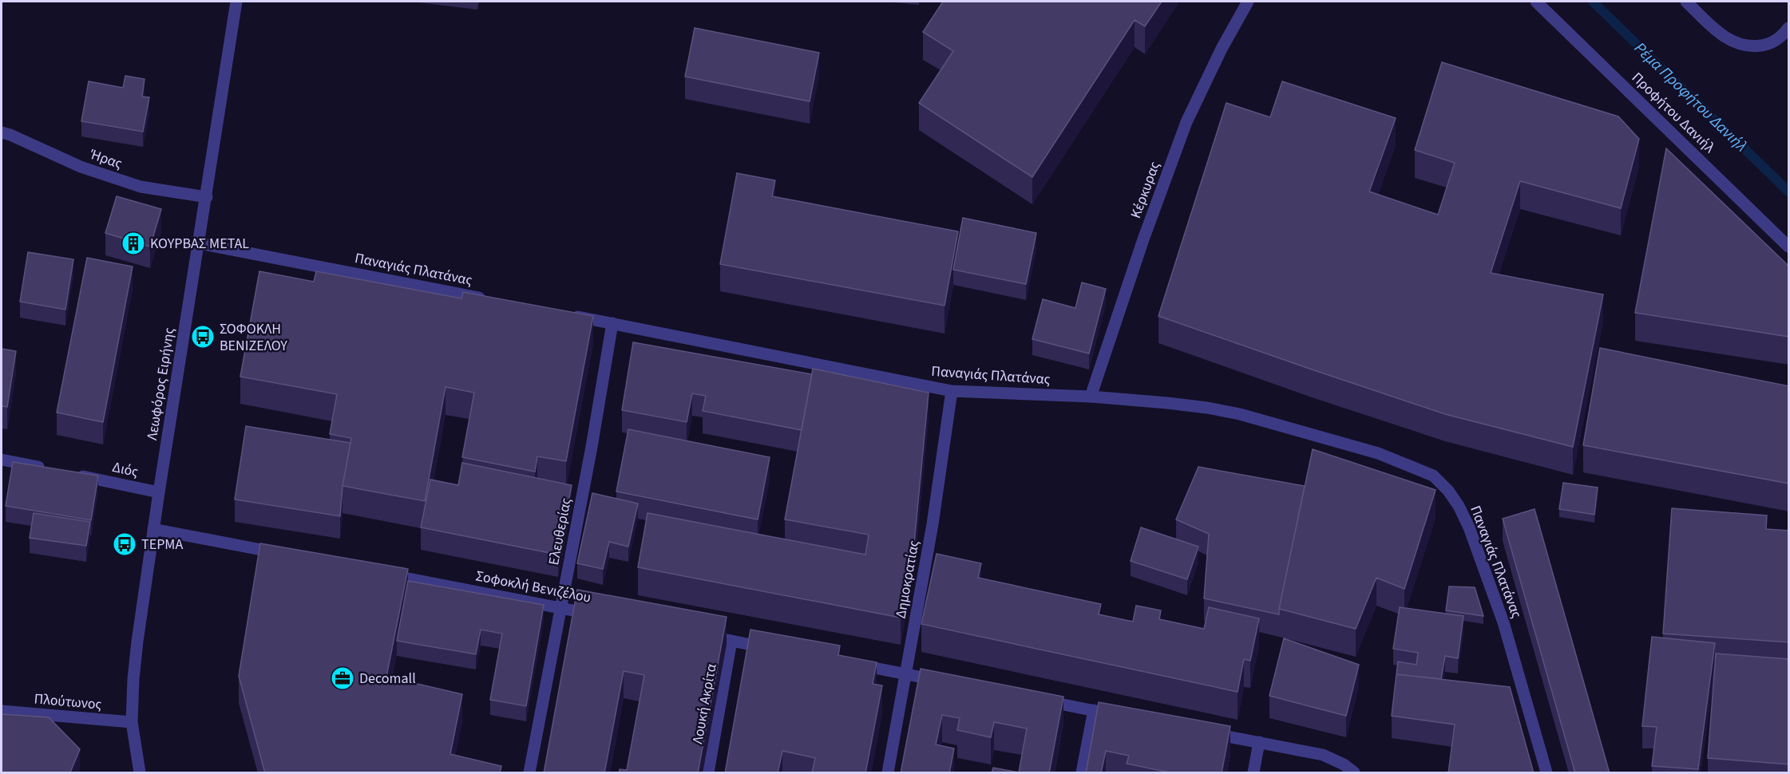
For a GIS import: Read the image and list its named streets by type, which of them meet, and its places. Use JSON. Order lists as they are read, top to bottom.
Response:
{
  "streets": {
    "street": [
      "Προφήτου Δανιήλ",
      "Ήρας",
      "Κέρκυρας",
      "Παναγιάς Πλατάνας",
      "Λεωφόρος Ειρήνης",
      "Διός",
      "Ελευθερίας",
      "Δημοκρατίας",
      "Σοφοκλή Βενιζέλου",
      "Πλούτωνος",
      "Λουκή Ακρίτα"
    ]
  },
  "crossings": [
    ["Ήρας", "Λεωφόρος Ειρήνης"],
    ["Κέρκυρας", "Παναγιάς Πλατάνας"],
    ["Παναγιάς Πλατάνας", "Λεωφόρος Ειρήνης"],
    ["Παναγιάς Πλατάνας", "Ελευθερίας"],
    ["Παναγιάς Πλατάνας", "Δημοκρατίας"],
    ["Λεωφόρος Ειρήνης", "Διός"],
    ["Λεωφόρος Ειρήνης", "Πλούτωνος"],
    ["Ελευθερίας", "Σοφοκλή Βενιζέλου"]
  ],
  "water": ["Ρέμα Προφήτου Δανιήλ"],
  "places": {
    "building": ["ΚΟΥΡΒΑΣ METAL"],
    "bus stop": ["ΣΟΦΟΚΛΗ ΒΕΝΙΖΕΛΟΥ", "ΤΕΡΜΑ"],
    "office": ["Decomall"]
  }
}
